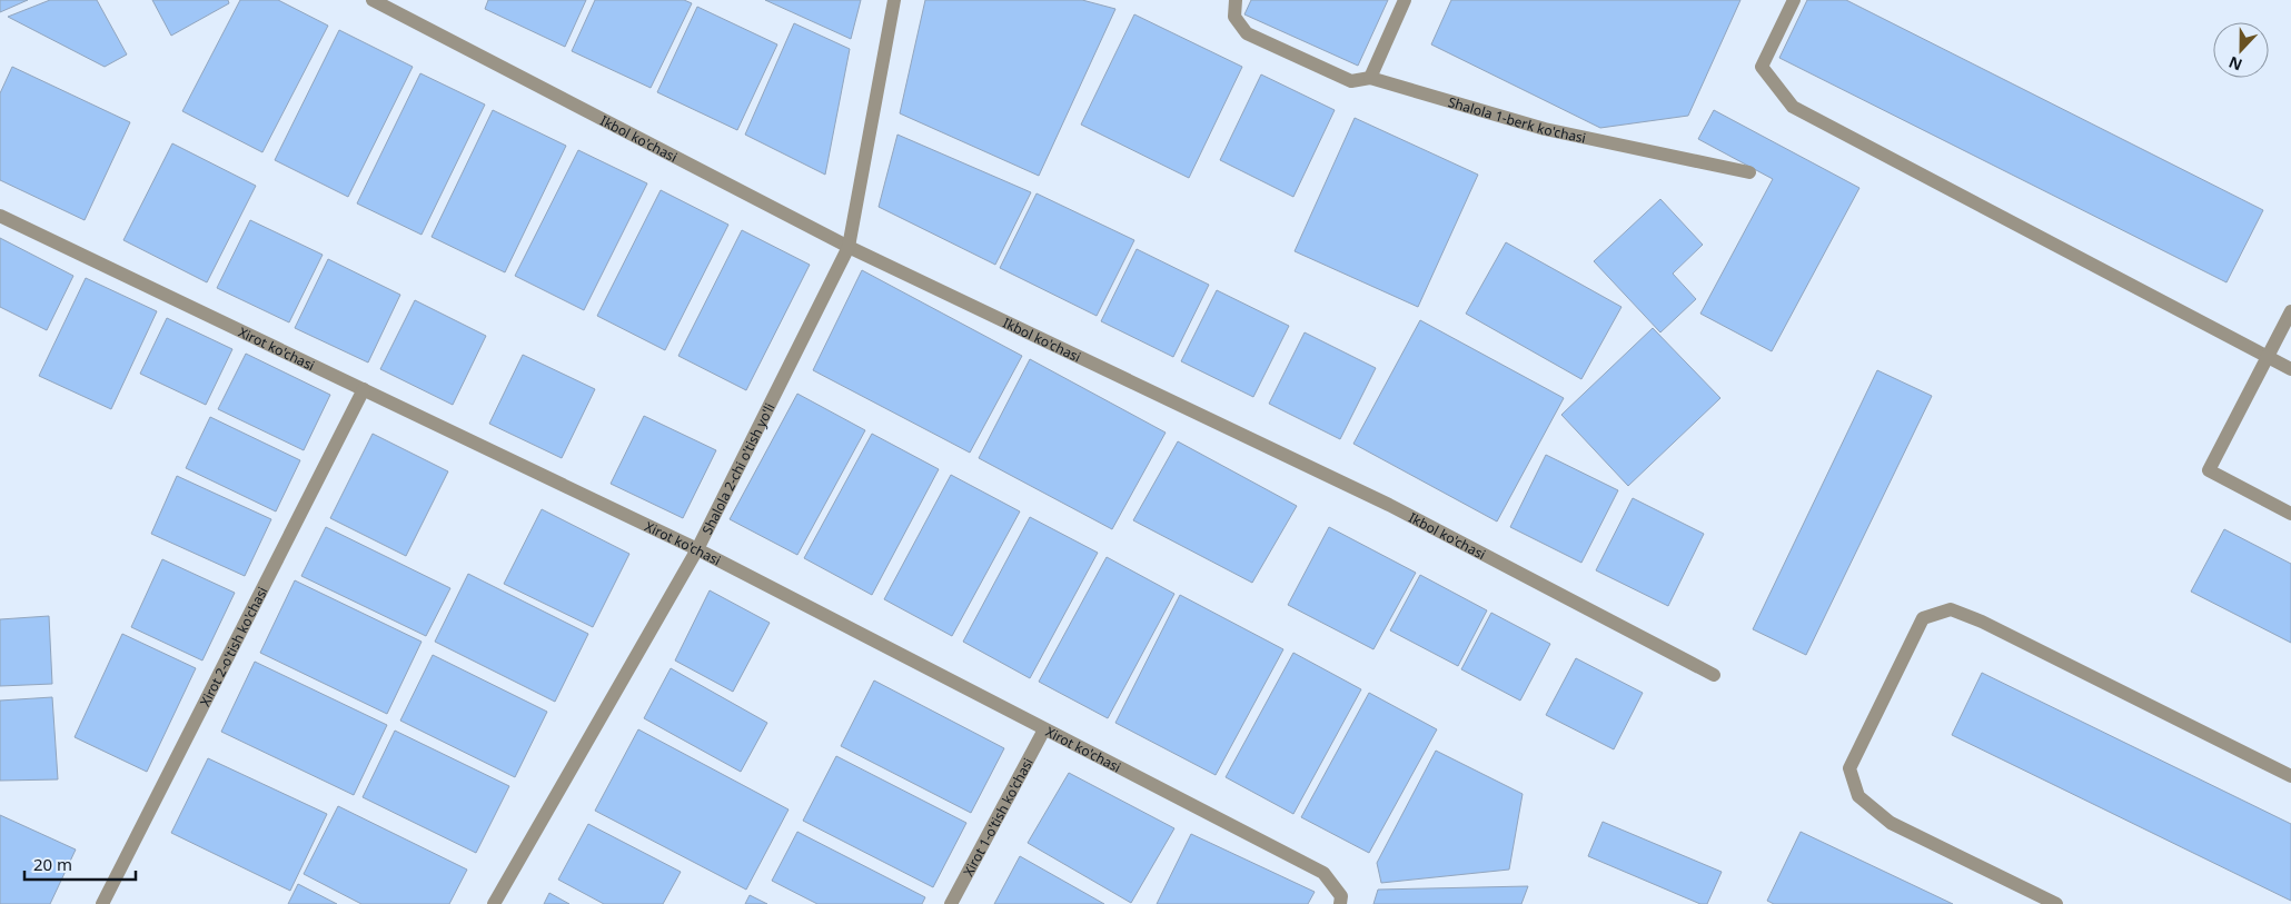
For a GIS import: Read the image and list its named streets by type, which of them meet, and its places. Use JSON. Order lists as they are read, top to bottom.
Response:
{
  "streets": {
    "street": [
      "Shalola 1-berk ko'chasi",
      "Ikbol ko'chasi",
      "Xirot ko'chasi",
      "Shalola 2-chi o'tish yo'li",
      "Xirot 2-o'tish ko'chasi",
      "Xirot 1-o'tish ko'chasi"
    ]
  },
  "crossings": [
    ["Ikbol ko'chasi", "Shalola 2-chi o'tish yo'li"],
    ["Xirot ko'chasi", "Shalola 2-chi o'tish yo'li"],
    ["Xirot ko'chasi", "Xirot 2-o'tish ko'chasi"],
    ["Xirot ko'chasi", "Xirot 1-o'tish ko'chasi"]
  ],
  "scale_bar": "20 m",
  "north": "bottom"
}
